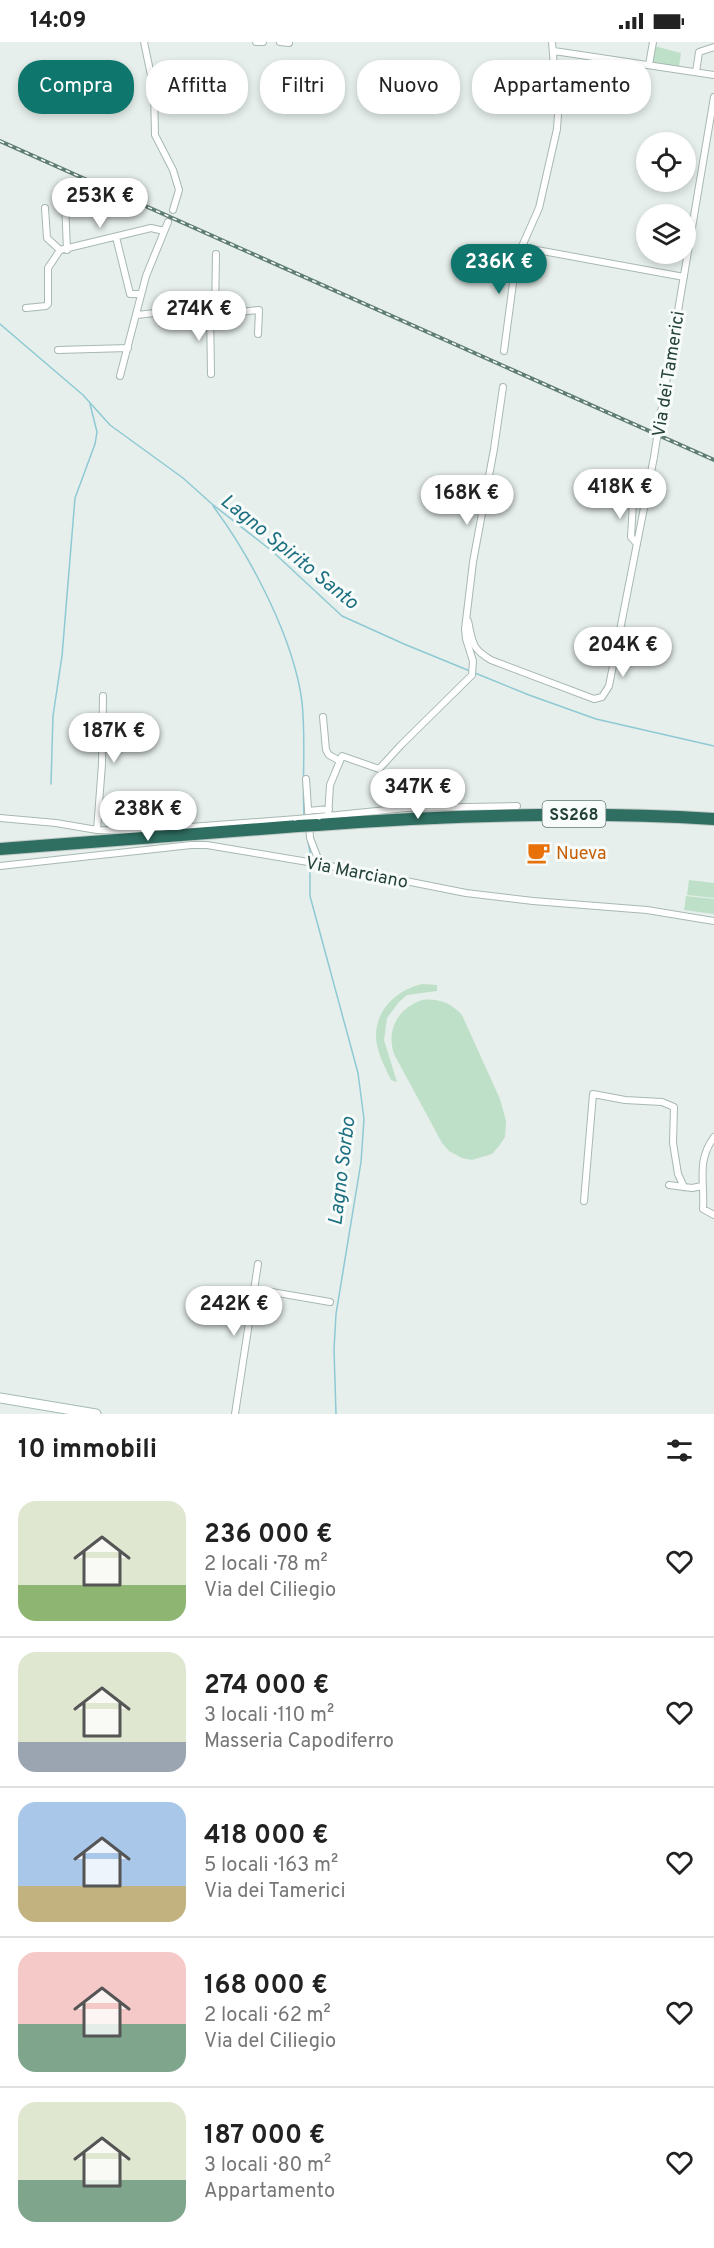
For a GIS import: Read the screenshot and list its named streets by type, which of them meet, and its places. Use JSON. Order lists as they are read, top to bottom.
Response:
{
  "streets": {
    "highway": ["SS268"],
    "street": ["Via dei Tamerici", "Via Marciano"]
  },
  "water": ["Lagno Spirito Santo", "Lagno Sorbo"],
  "places": {
    "cafe": ["Nueva"]
  },
  "page": {
    "status": "14:09",
    "chip": [
      "Compra",
      "Affitta",
      "Filtri",
      "Nuovo",
      "Appartamento"
    ],
    "price": [
      "253K €",
      "236K €",
      "274K €",
      "418K €",
      "168K €",
      "204K €",
      "187K €",
      "347K €",
      "238K €",
      "242K €"
    ],
    "heading": "10 immobili",
    "list": [
      {
        "name": "236 000 €",
        "note": "2 locali · 78 m² · Via del Ciliegio"
      },
      {
        "name": "274 000 €",
        "note": "3 locali · 110 m² · Masseria Capodiferro"
      },
      {
        "name": "418 000 €",
        "note": "5 locali · 163 m² · Via dei Tamerici"
      },
      {
        "name": "168 000 €",
        "note": "2 locali · 62 m² · Via del Ciliegio"
      },
      {
        "name": "187 000 €",
        "note": "3 locali · 80 m² · Appartamento"
      }
    ]
  }
}
